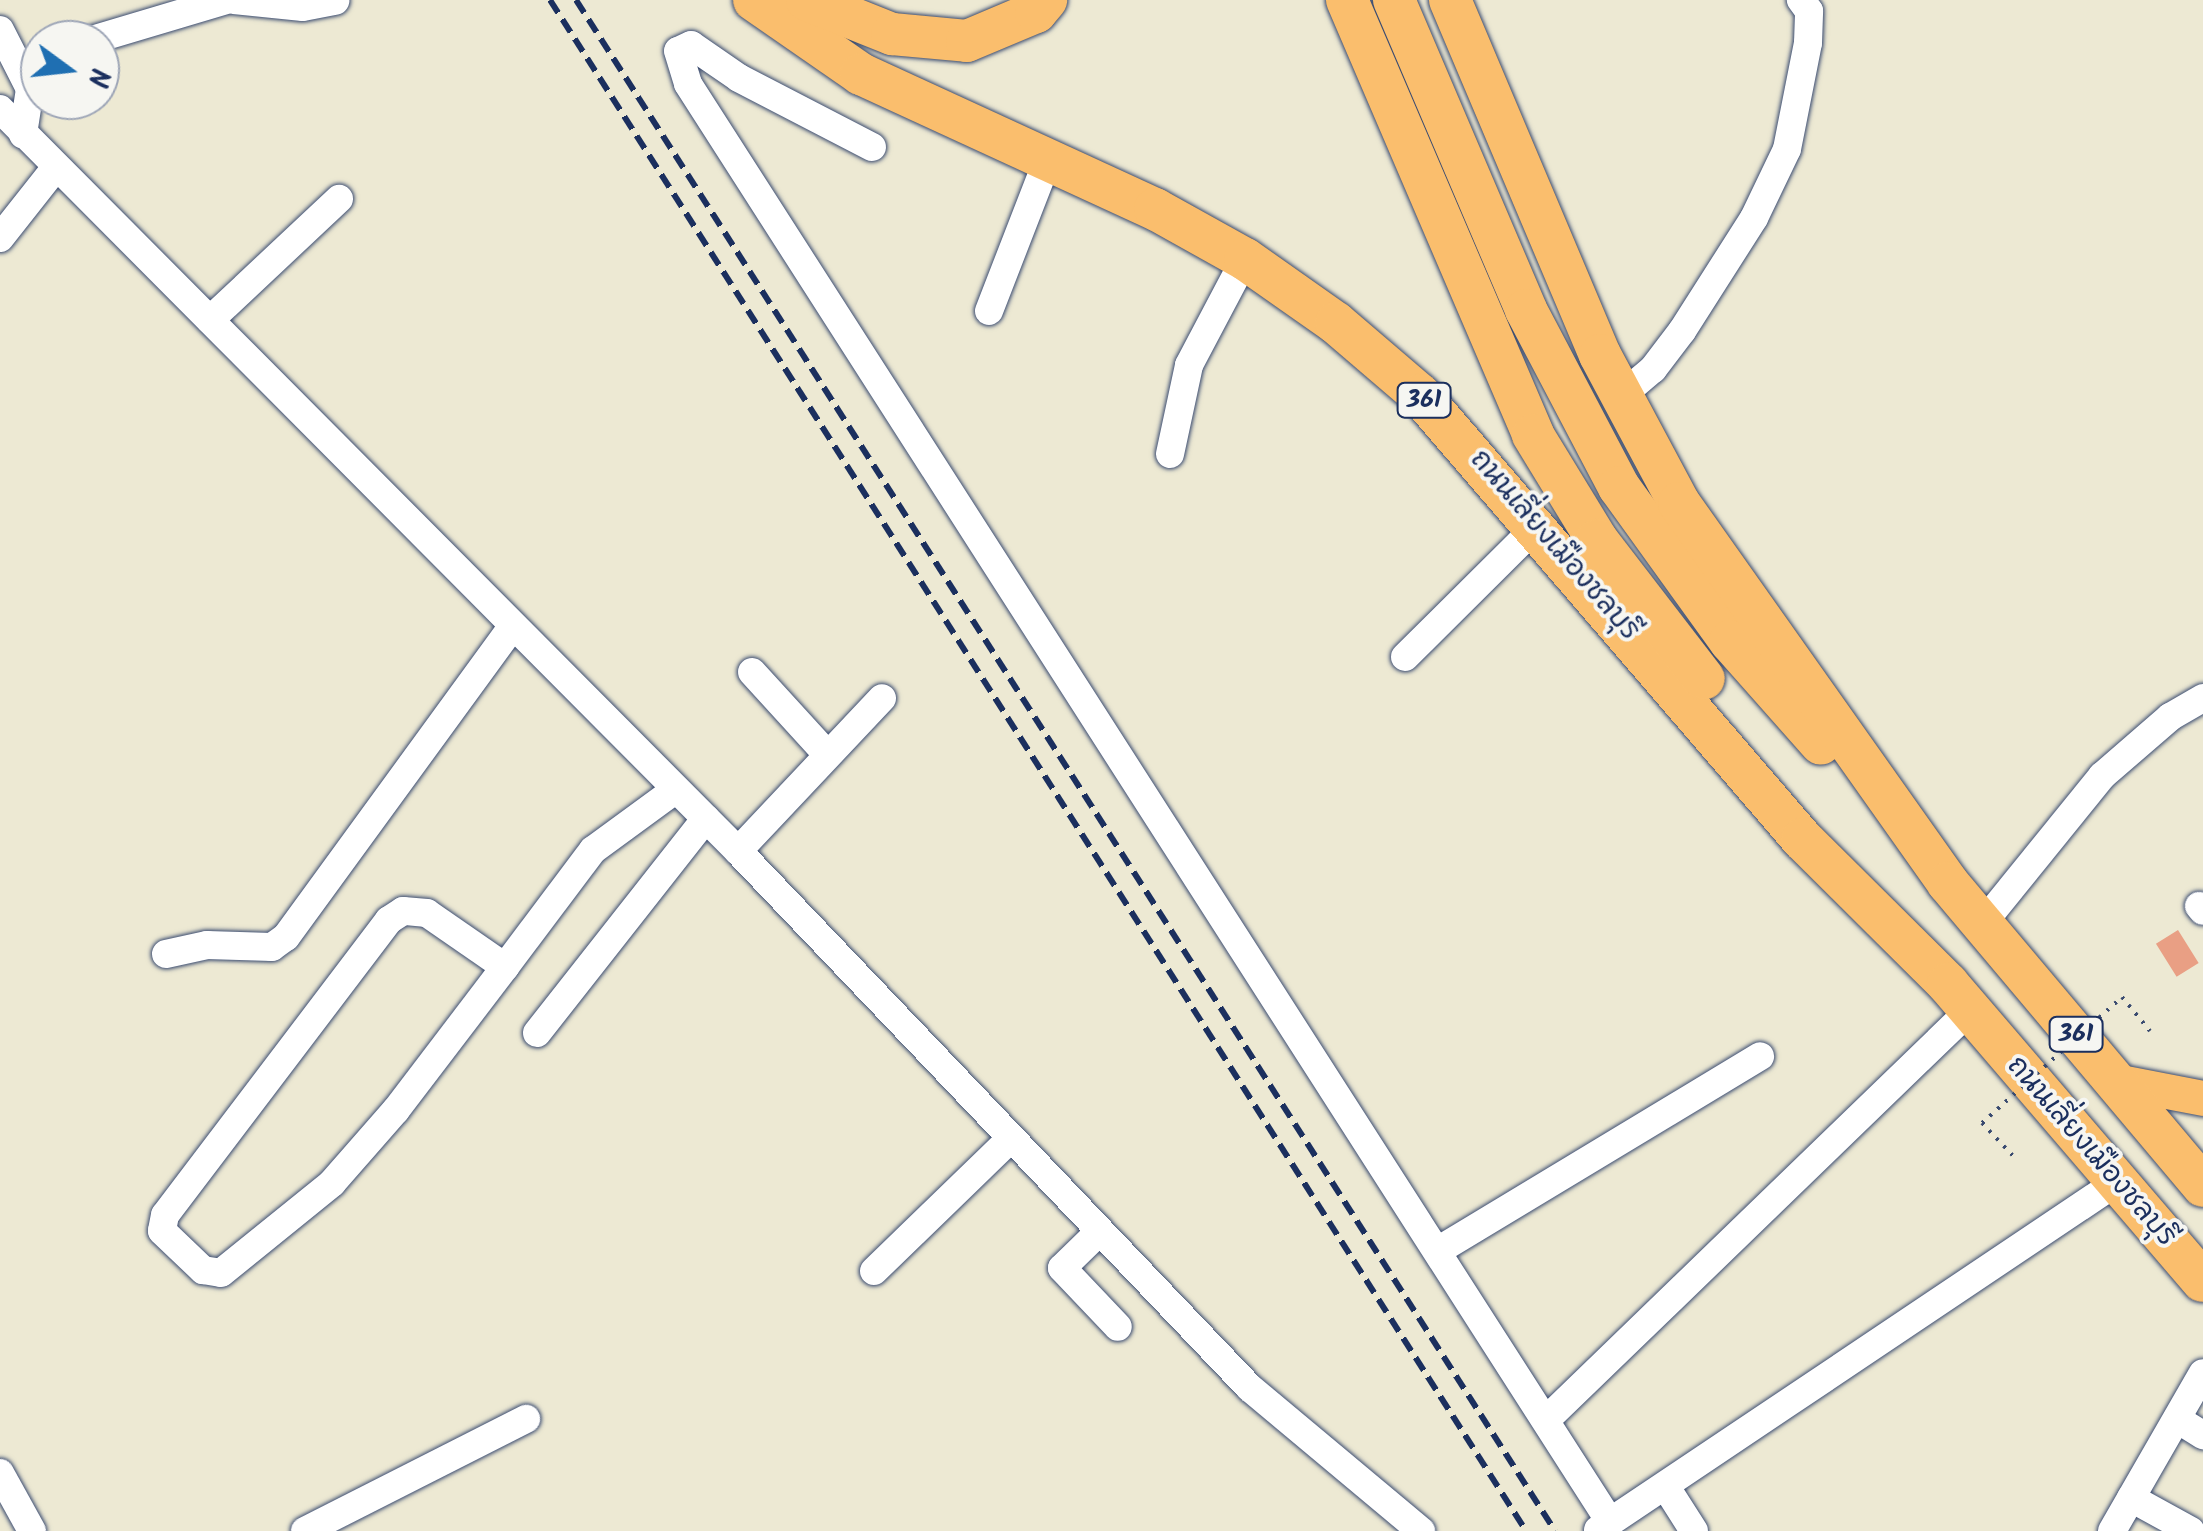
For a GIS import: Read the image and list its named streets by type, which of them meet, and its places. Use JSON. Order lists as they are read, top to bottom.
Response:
{
  "streets": {
    "highway": ["361", "ถนนเลี่ยงเมืองชลบุรี"]
  },
  "north": "right"
}
